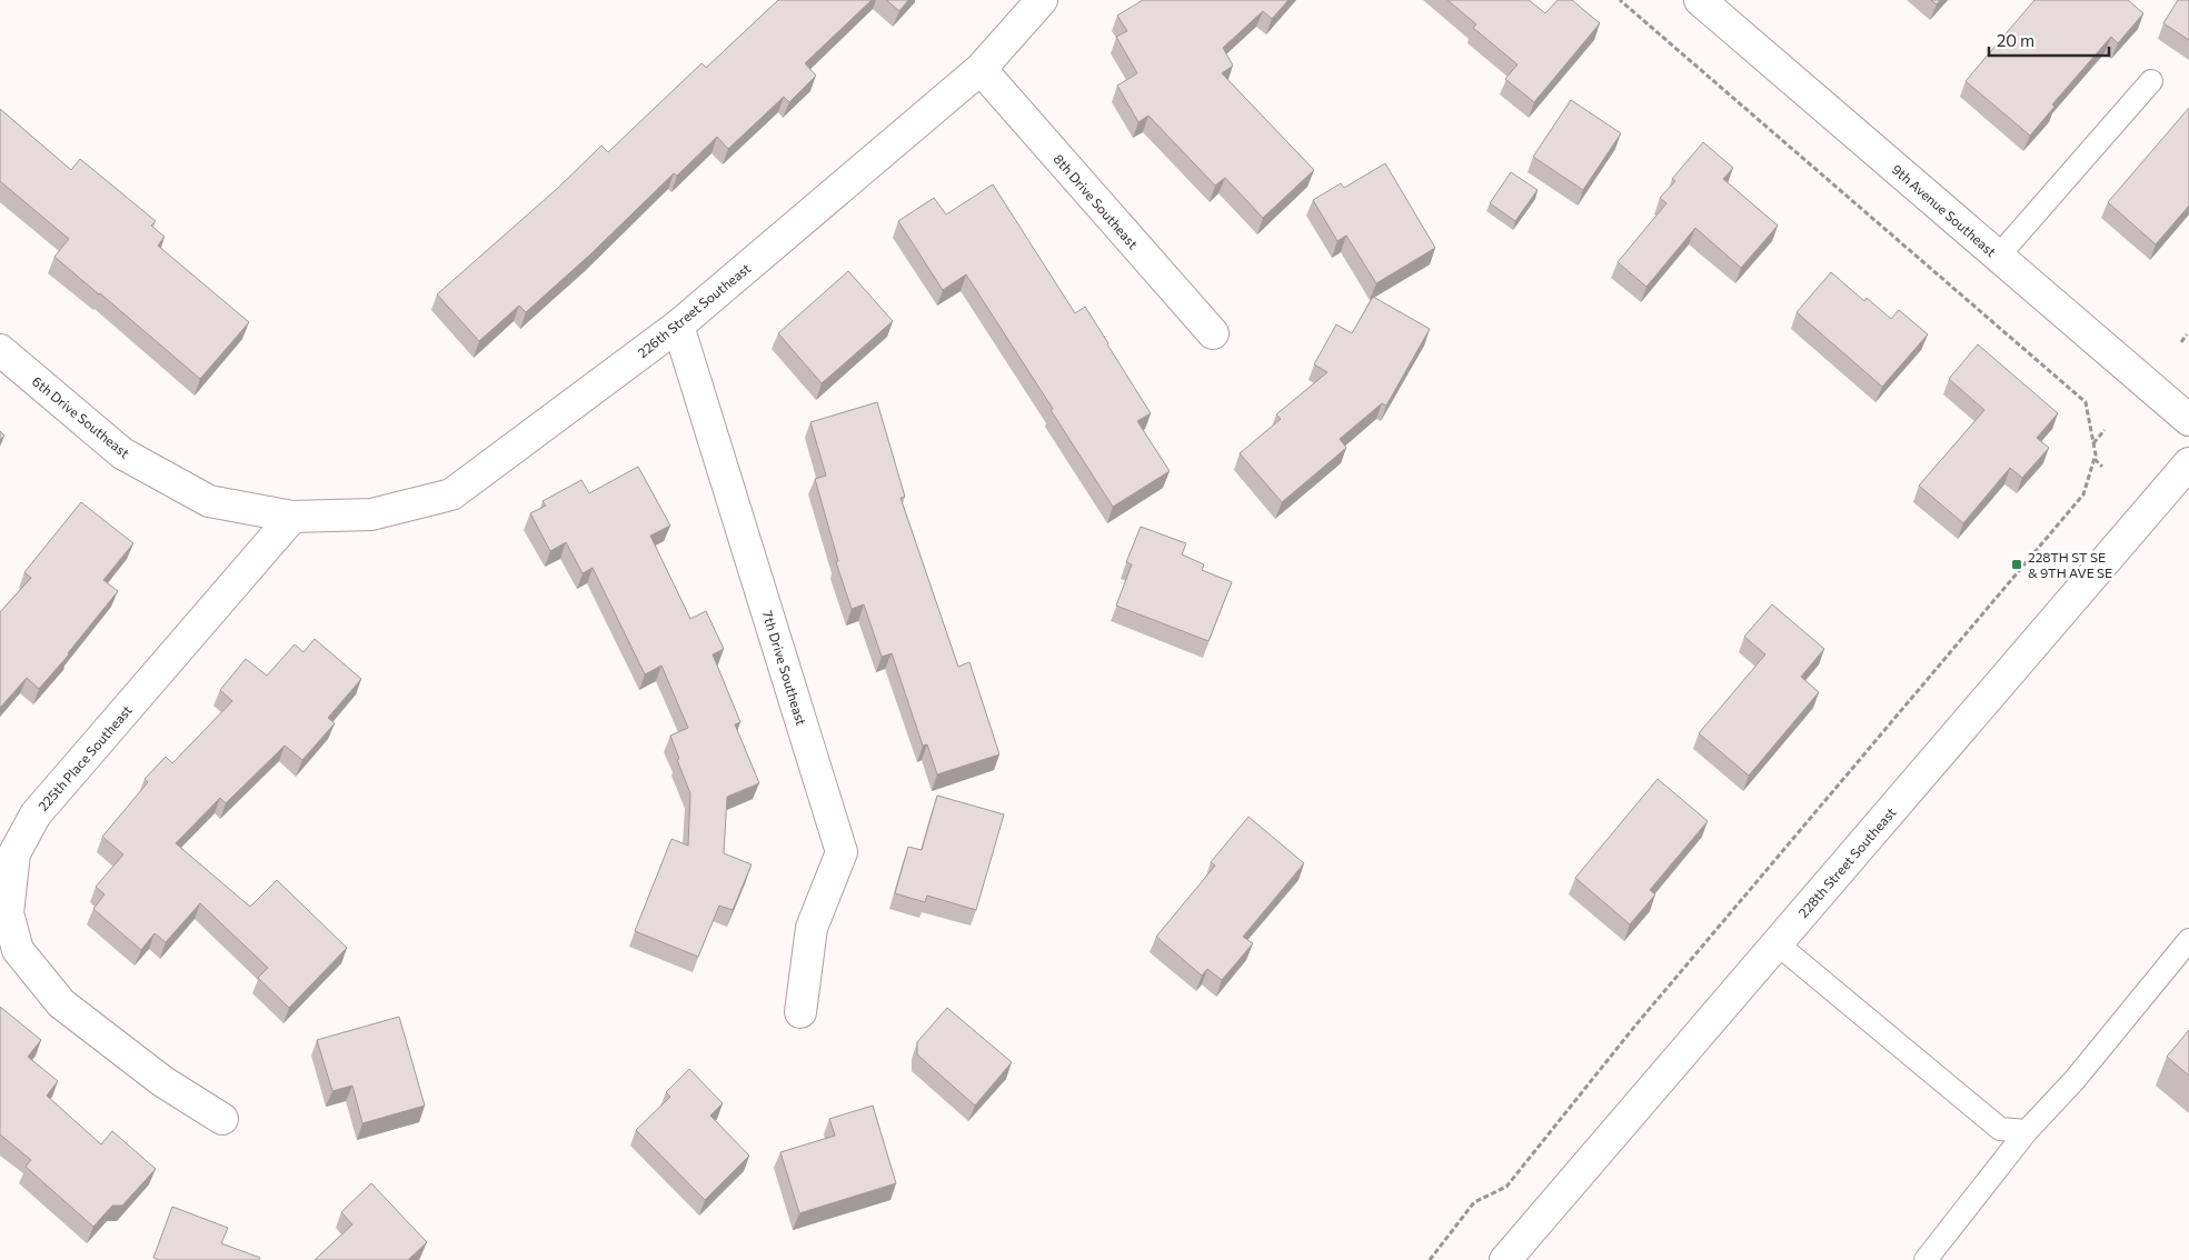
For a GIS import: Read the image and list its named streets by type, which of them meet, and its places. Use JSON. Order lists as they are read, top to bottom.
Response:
{
  "streets": {
    "street": [
      "8th Drive Southeast",
      "9th Avenue Southeast",
      "226th Street Southeast",
      "6th Drive Southeast",
      "7th Drive Southeast",
      "225th Place Southeast",
      "228th Street Southeast"
    ]
  },
  "crossings": [
    ["8th Drive Southeast", "226th Street Southeast"],
    ["226th Street Southeast", "6th Drive Southeast"],
    ["226th Street Southeast", "7th Drive Southeast"],
    ["226th Street Southeast", "225th Place Southeast"],
    ["6th Drive Southeast", "225th Place Southeast"]
  ],
  "places": {
    "transit": ["228TH ST SE & 9TH AVE SE"]
  },
  "scale_bar": "20 m"
}
